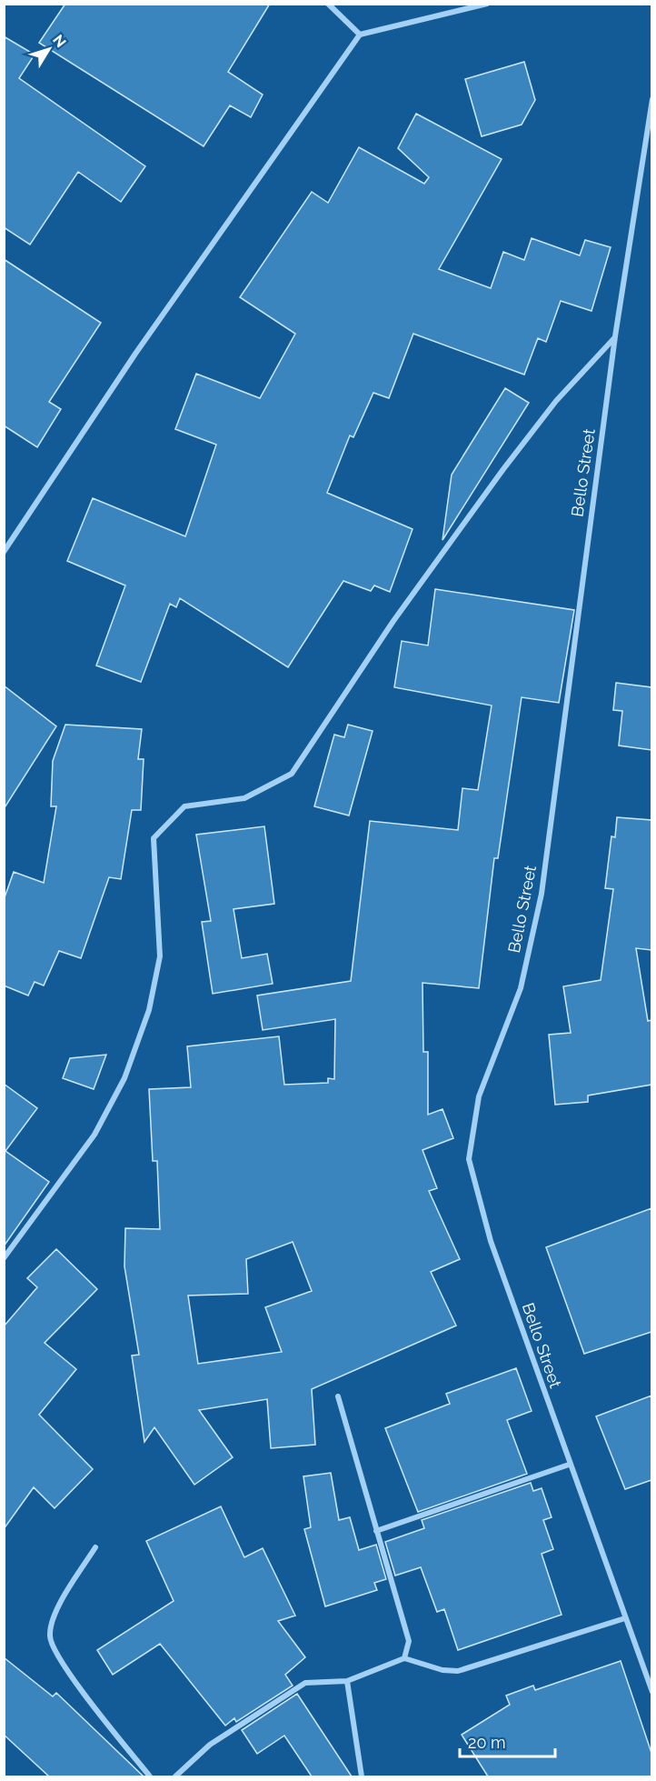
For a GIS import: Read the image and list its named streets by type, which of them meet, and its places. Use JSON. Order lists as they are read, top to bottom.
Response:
{
  "streets": {
    "street": ["Bello Street"]
  },
  "scale_bar": "20 m",
  "north": "top right"
}
